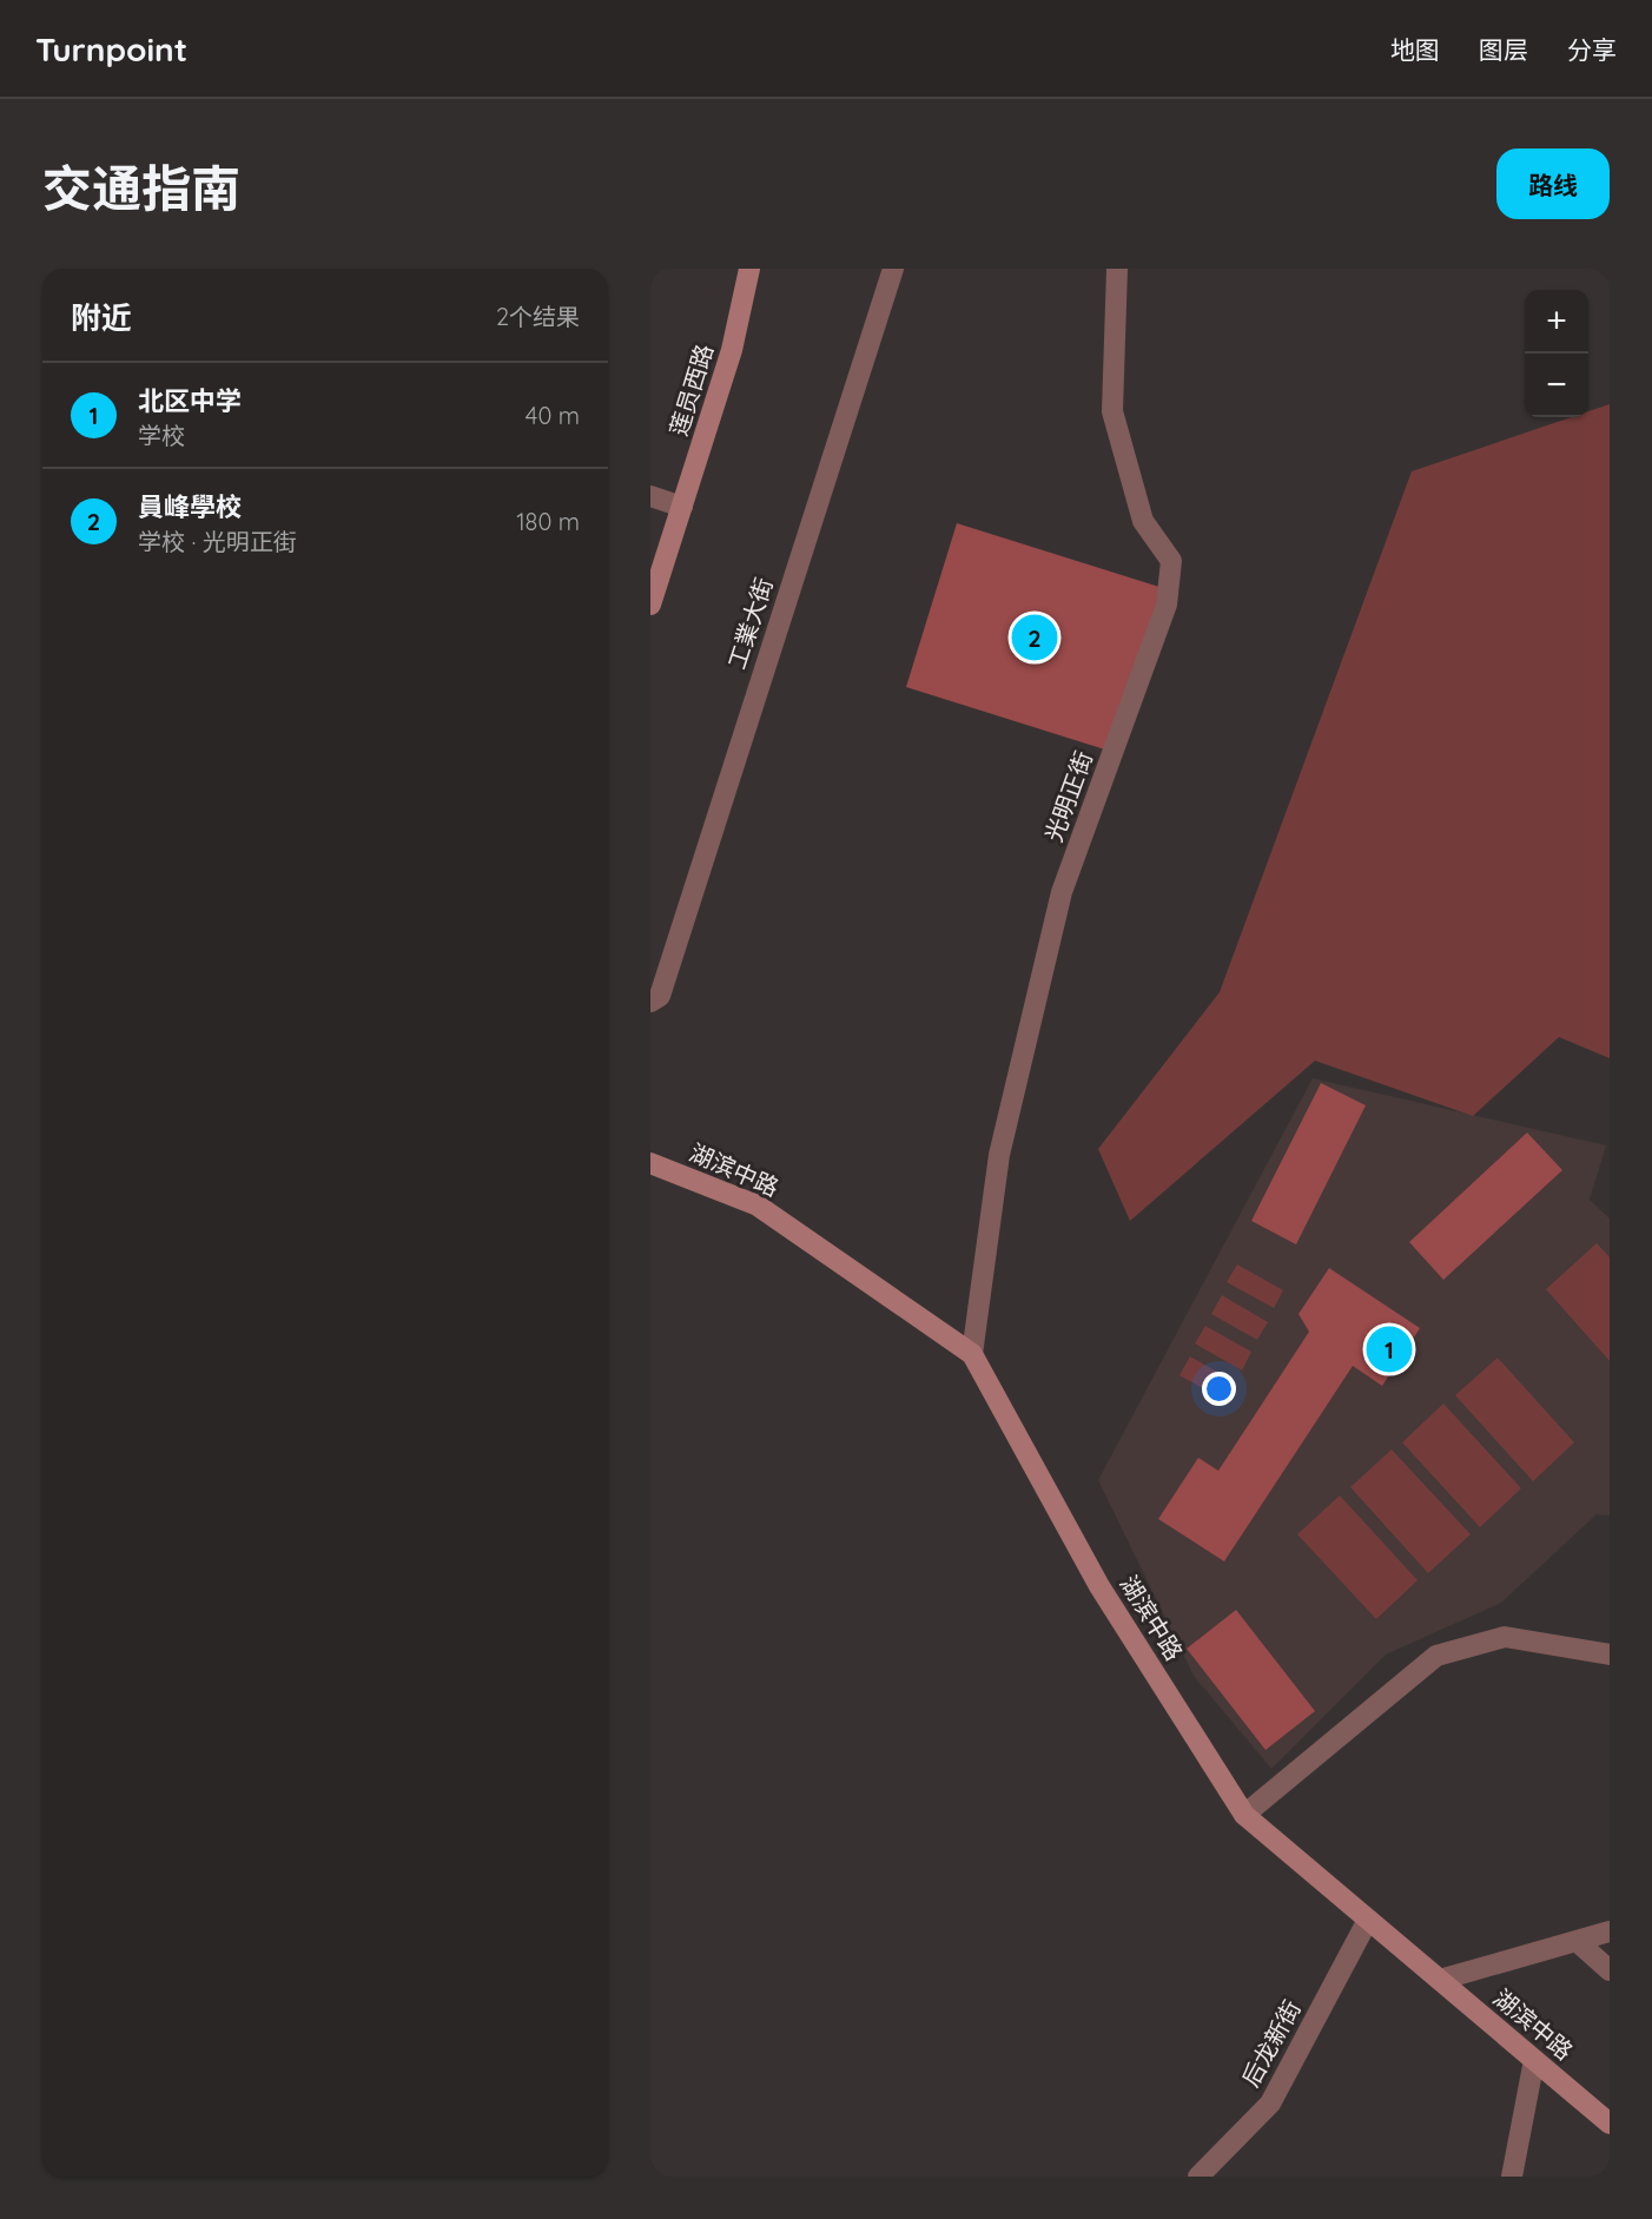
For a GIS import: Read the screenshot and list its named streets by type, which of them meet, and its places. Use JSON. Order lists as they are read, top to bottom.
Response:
{
  "streets": {
    "main road": ["莲员西路", "湖滨中路"],
    "street": ["工業大街", "光明正街", "后龙新街"]
  },
  "crossings": [
    ["光明正街", "湖滨中路"],
    ["湖滨中路", "后龙新街"]
  ],
  "page": {
    "header": "Turnpoint",
    "nav": ["地图", "图层", "分享"],
    "title": "交通指南",
    "buttons": "路线",
    "heading": ["附近", "2个结果"],
    "map_buttons": ["+", "−"],
    "list": [
      {
        "mark": "1",
        "name": "北区中学",
        "note": "学校",
        "value": "40 m"
      },
      {
        "mark": "2",
        "name": "員峰學校",
        "note": "学校 · 光明正街",
        "value": "180 m"
      }
    ],
    "pins": ["2", "1"]
  }
}
